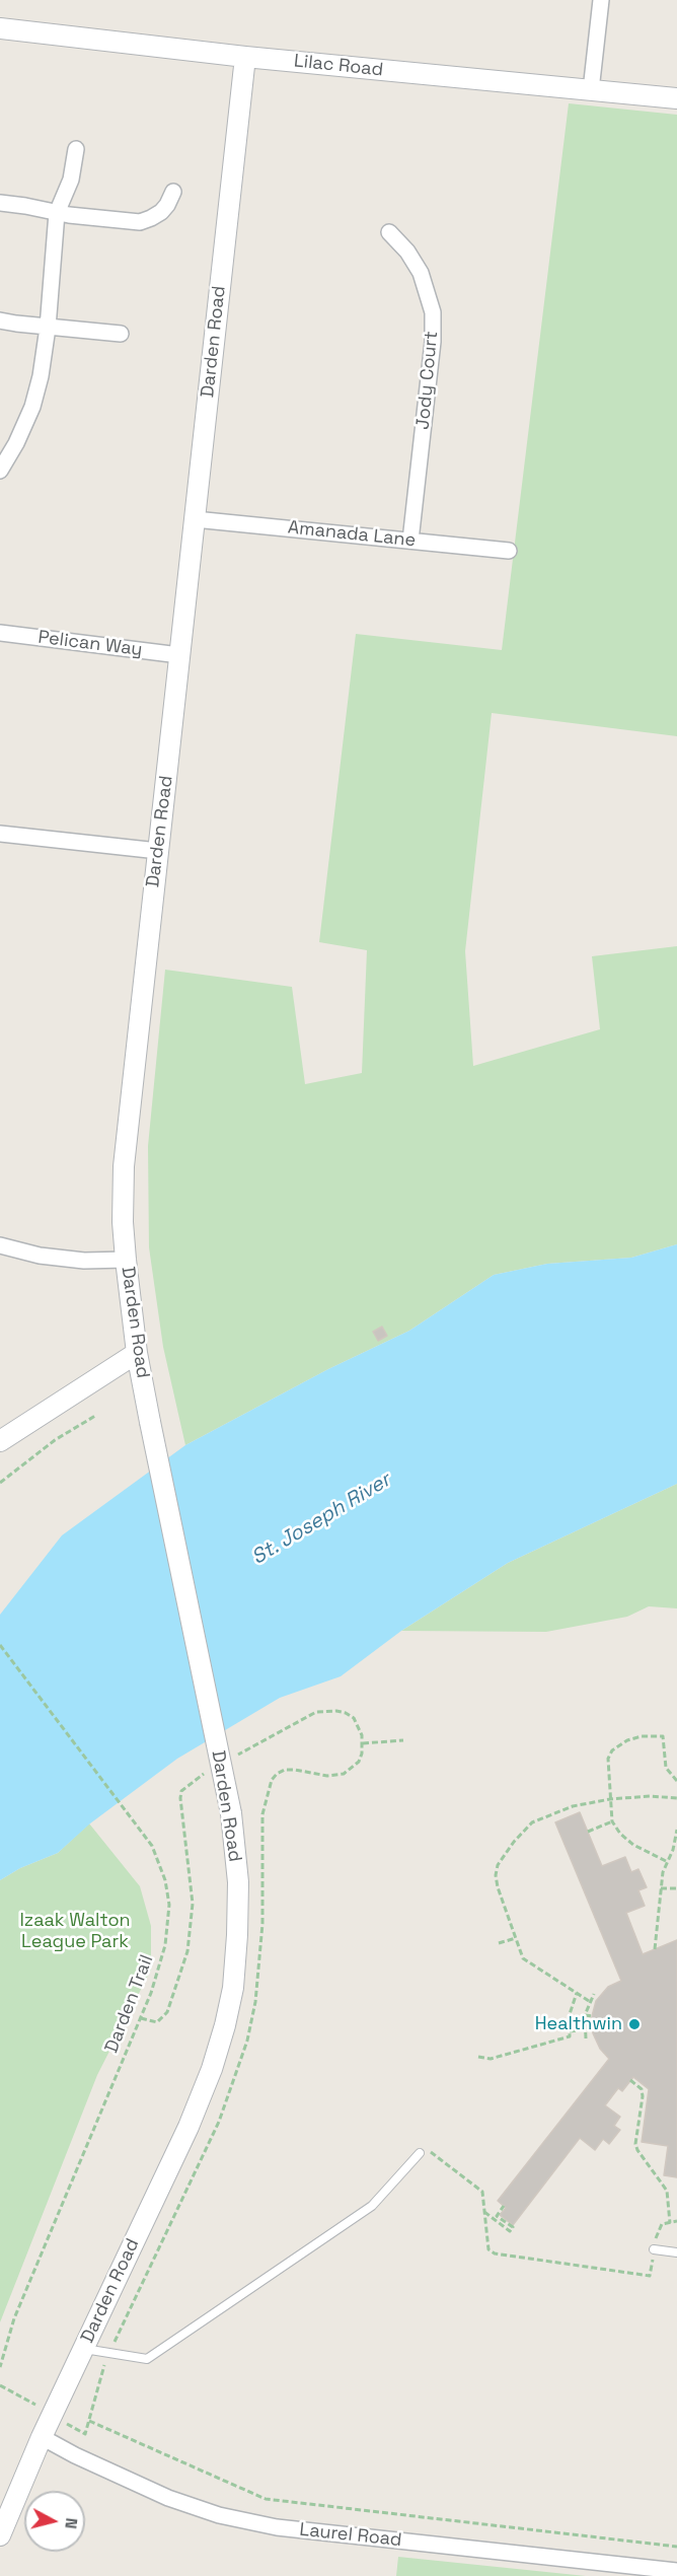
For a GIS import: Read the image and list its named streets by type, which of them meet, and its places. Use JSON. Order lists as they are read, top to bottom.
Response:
{
  "streets": {
    "street": [
      "Lilac Road",
      "Darden Road",
      "Jody Court",
      "Amanada Lane",
      "Pelican Way",
      "Laurel Road"
    ],
    "path": ["Darden Trail"]
  },
  "crossings": [
    ["Lilac Road", "Darden Road"],
    ["Darden Road", "Amanada Lane"],
    ["Darden Road", "Pelican Way"],
    ["Darden Road", "Laurel Road"],
    ["Jody Court", "Amanada Lane"]
  ],
  "water": ["St. Joseph River"],
  "parks": ["Izaak Walton League Park"],
  "places": ["Healthwin"],
  "north": "right"
}
